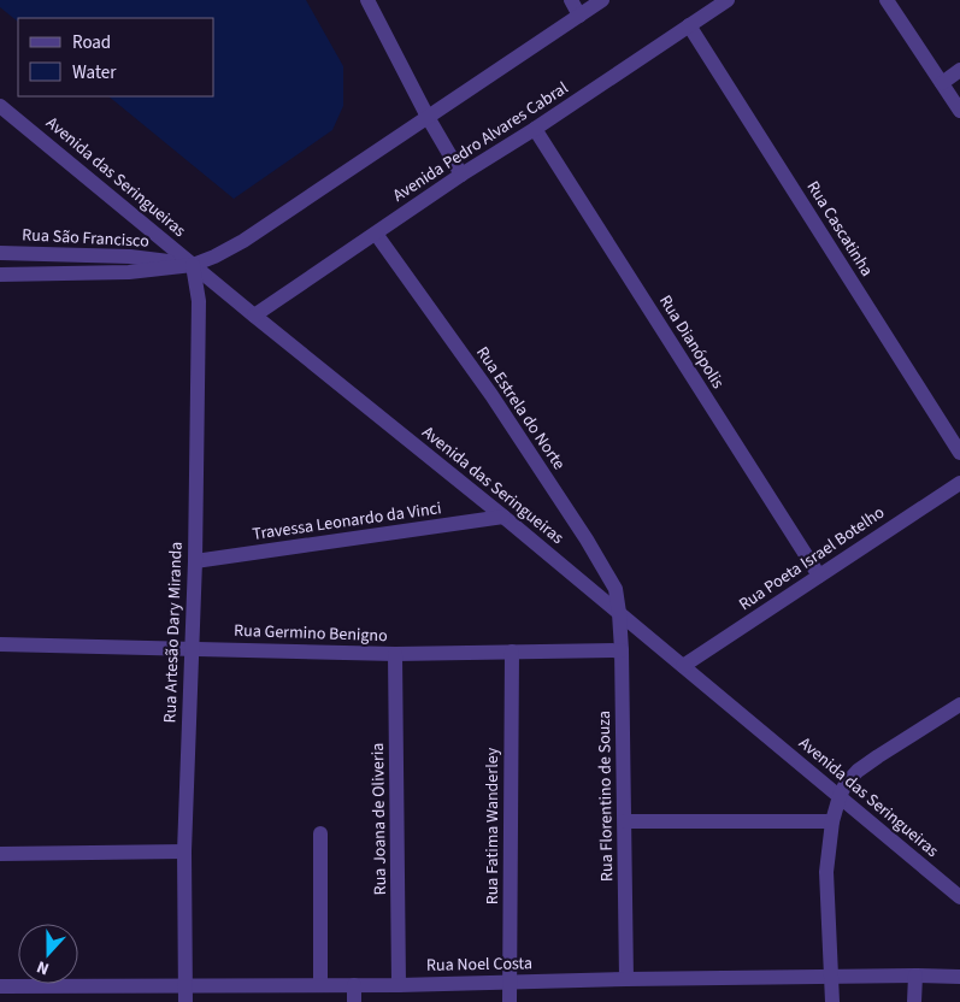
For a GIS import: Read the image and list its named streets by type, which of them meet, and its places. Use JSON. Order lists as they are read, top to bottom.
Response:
{
  "streets": {
    "street": [
      "Avenida Pedro Alvares Cabral",
      "Avenida das Seringueiras",
      "Rua Cascatinha",
      "Rua São Francisco",
      "Rua Dianópolis",
      "Rua Estrela do Norte",
      "Travessa Leonardo da Vinci",
      "Rua Poeta Israel Botelho",
      "Rua Artesão Dary Miranda",
      "Rua Germino Benigno",
      "Rua Florentino de Souza",
      "Rua Joana de Oliveria",
      "Rua Fatima Wanderley",
      "Rua Noel Costa"
    ]
  },
  "crossings": [
    ["Avenida Pedro Alvares Cabral", "Avenida das Seringueiras"],
    ["Avenida Pedro Alvares Cabral", "Rua Cascatinha"],
    ["Avenida Pedro Alvares Cabral", "Rua Dianópolis"],
    ["Avenida Pedro Alvares Cabral", "Rua Estrela do Norte"],
    ["Avenida das Seringueiras", "Rua São Francisco"],
    ["Avenida das Seringueiras", "Rua Estrela do Norte"],
    ["Avenida das Seringueiras", "Travessa Leonardo da Vinci"],
    ["Avenida das Seringueiras", "Rua Poeta Israel Botelho"],
    ["Avenida das Seringueiras", "Rua Artesão Dary Miranda"],
    ["Avenida das Seringueiras", "Rua Florentino de Souza"],
    ["Rua São Francisco", "Rua Artesão Dary Miranda"],
    ["Rua Dianópolis", "Rua Poeta Israel Botelho"],
    ["Rua Estrela do Norte", "Rua Florentino de Souza"],
    ["Travessa Leonardo da Vinci", "Rua Artesão Dary Miranda"],
    ["Rua Artesão Dary Miranda", "Rua Germino Benigno"],
    ["Rua Artesão Dary Miranda", "Rua Noel Costa"],
    ["Rua Germino Benigno", "Rua Florentino de Souza"],
    ["Rua Germino Benigno", "Rua Joana de Oliveria"],
    ["Rua Germino Benigno", "Rua Fatima Wanderley"],
    ["Rua Florentino de Souza", "Rua Noel Costa"],
    ["Rua Joana de Oliveria", "Rua Noel Costa"],
    ["Rua Fatima Wanderley", "Rua Noel Costa"]
  ],
  "legend": ["Road", "Water"],
  "north": "bottom"
}
